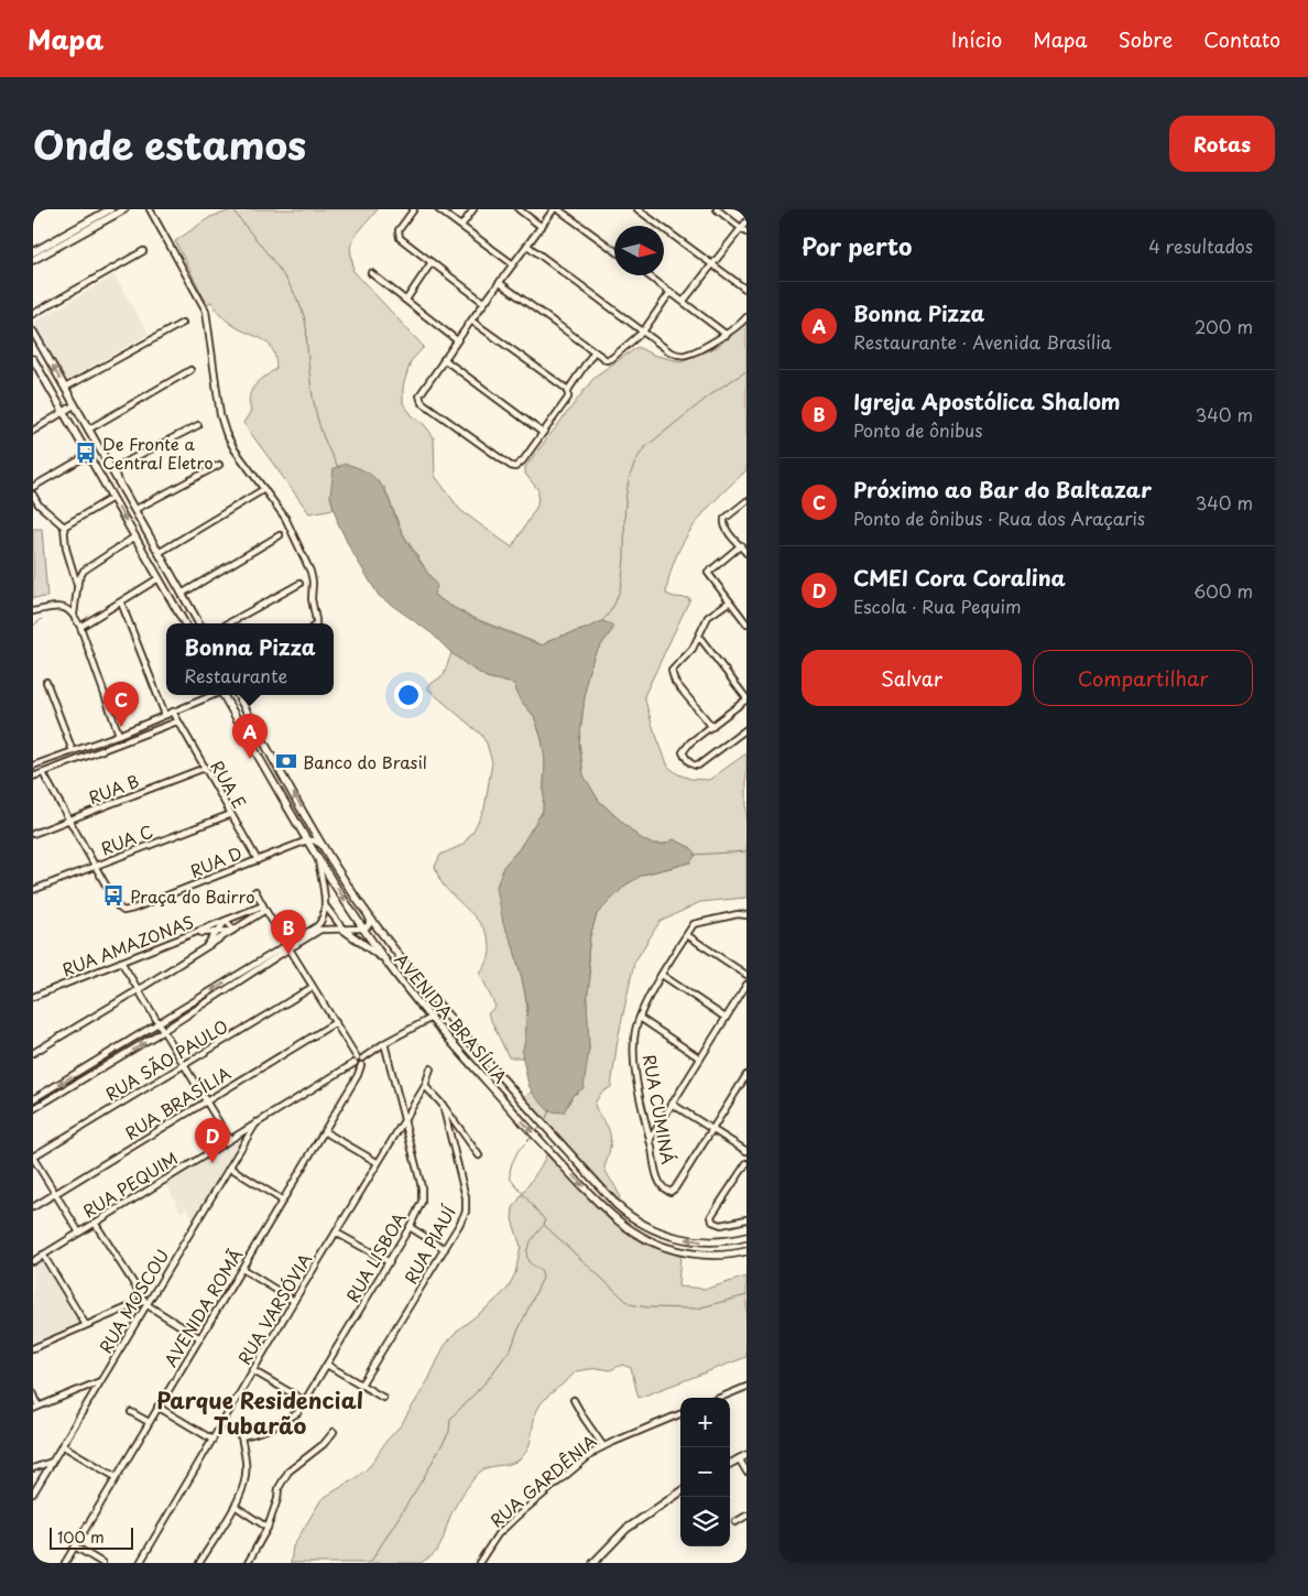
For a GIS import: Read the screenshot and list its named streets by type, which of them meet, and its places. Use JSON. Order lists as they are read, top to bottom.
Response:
{
  "streets": {
    "street": [
      "RUA E",
      "RUA B",
      "RUA C",
      "RUA D",
      "RUA AMAZONAS",
      "AVENIDA BRASÍLIA",
      "RUA SÃO PAULO",
      "RUA BRASÍLIA",
      "RUA CUMINÁ",
      "RUA PEQUIM",
      "RUA PIAUÍ",
      "RUA LISBOA",
      "RUA MOSCOU",
      "AVENIDA ROMÃ",
      "RUA VARSÓVIA",
      "RUA GARDÊNIA"
    ]
  },
  "crossings": [
    ["RUA E", "RUA B"],
    ["RUA E", "RUA C"],
    ["RUA E", "RUA D"],
    ["RUA C", "RUA D"],
    ["RUA D", "AVENIDA BRASÍLIA"],
    ["AVENIDA BRASÍLIA", "RUA PEQUIM"],
    ["RUA PEQUIM", "RUA LISBOA"],
    ["RUA PEQUIM", "RUA MOSCOU"],
    ["RUA PEQUIM", "AVENIDA ROMÃ"],
    ["RUA LISBOA", "RUA VARSÓVIA"]
  ],
  "districts": ["Parque Residencial Tubarão"],
  "places": {
    "bus stop": ["De Fronte a Central Eletro", "Praça do Bairro"],
    "bank": ["Banco do Brasil"]
  },
  "scale_bar": "100 m",
  "north": "right",
  "page": {
    "header": "Mapa",
    "nav": [
      "Início",
      "Mapa",
      "Sobre",
      "Contato"
    ],
    "title": "Onde estamos",
    "buttons": [
      "Rotas",
      ["Salvar", "Compartilhar"]
    ],
    "heading": ["Por perto", "4 resultados"],
    "list": [
      {
        "mark": "A",
        "name": "Bonna Pizza",
        "note": "Restaurante · Avenida Brasília",
        "value": "200 m"
      },
      {
        "mark": "B",
        "name": "Igreja Apostólica Shalom",
        "note": "Ponto de ônibus",
        "value": "340 m"
      },
      {
        "mark": "C",
        "name": "Próximo ao Bar do Baltazar",
        "note": "Ponto de ônibus · Rua dos Araçaris",
        "value": "340 m"
      },
      {
        "mark": "D",
        "name": "CMEI Cora Coralina",
        "note": "Escola · Rua Pequim",
        "value": "600 m"
      }
    ],
    "popup": ["Bonna Pizza", "Restaurante"],
    "pins": [
      "C",
      "A",
      "B",
      "D"
    ],
    "map_buttons": ["+", "−"],
    "scale": "100 m"
  }
}
